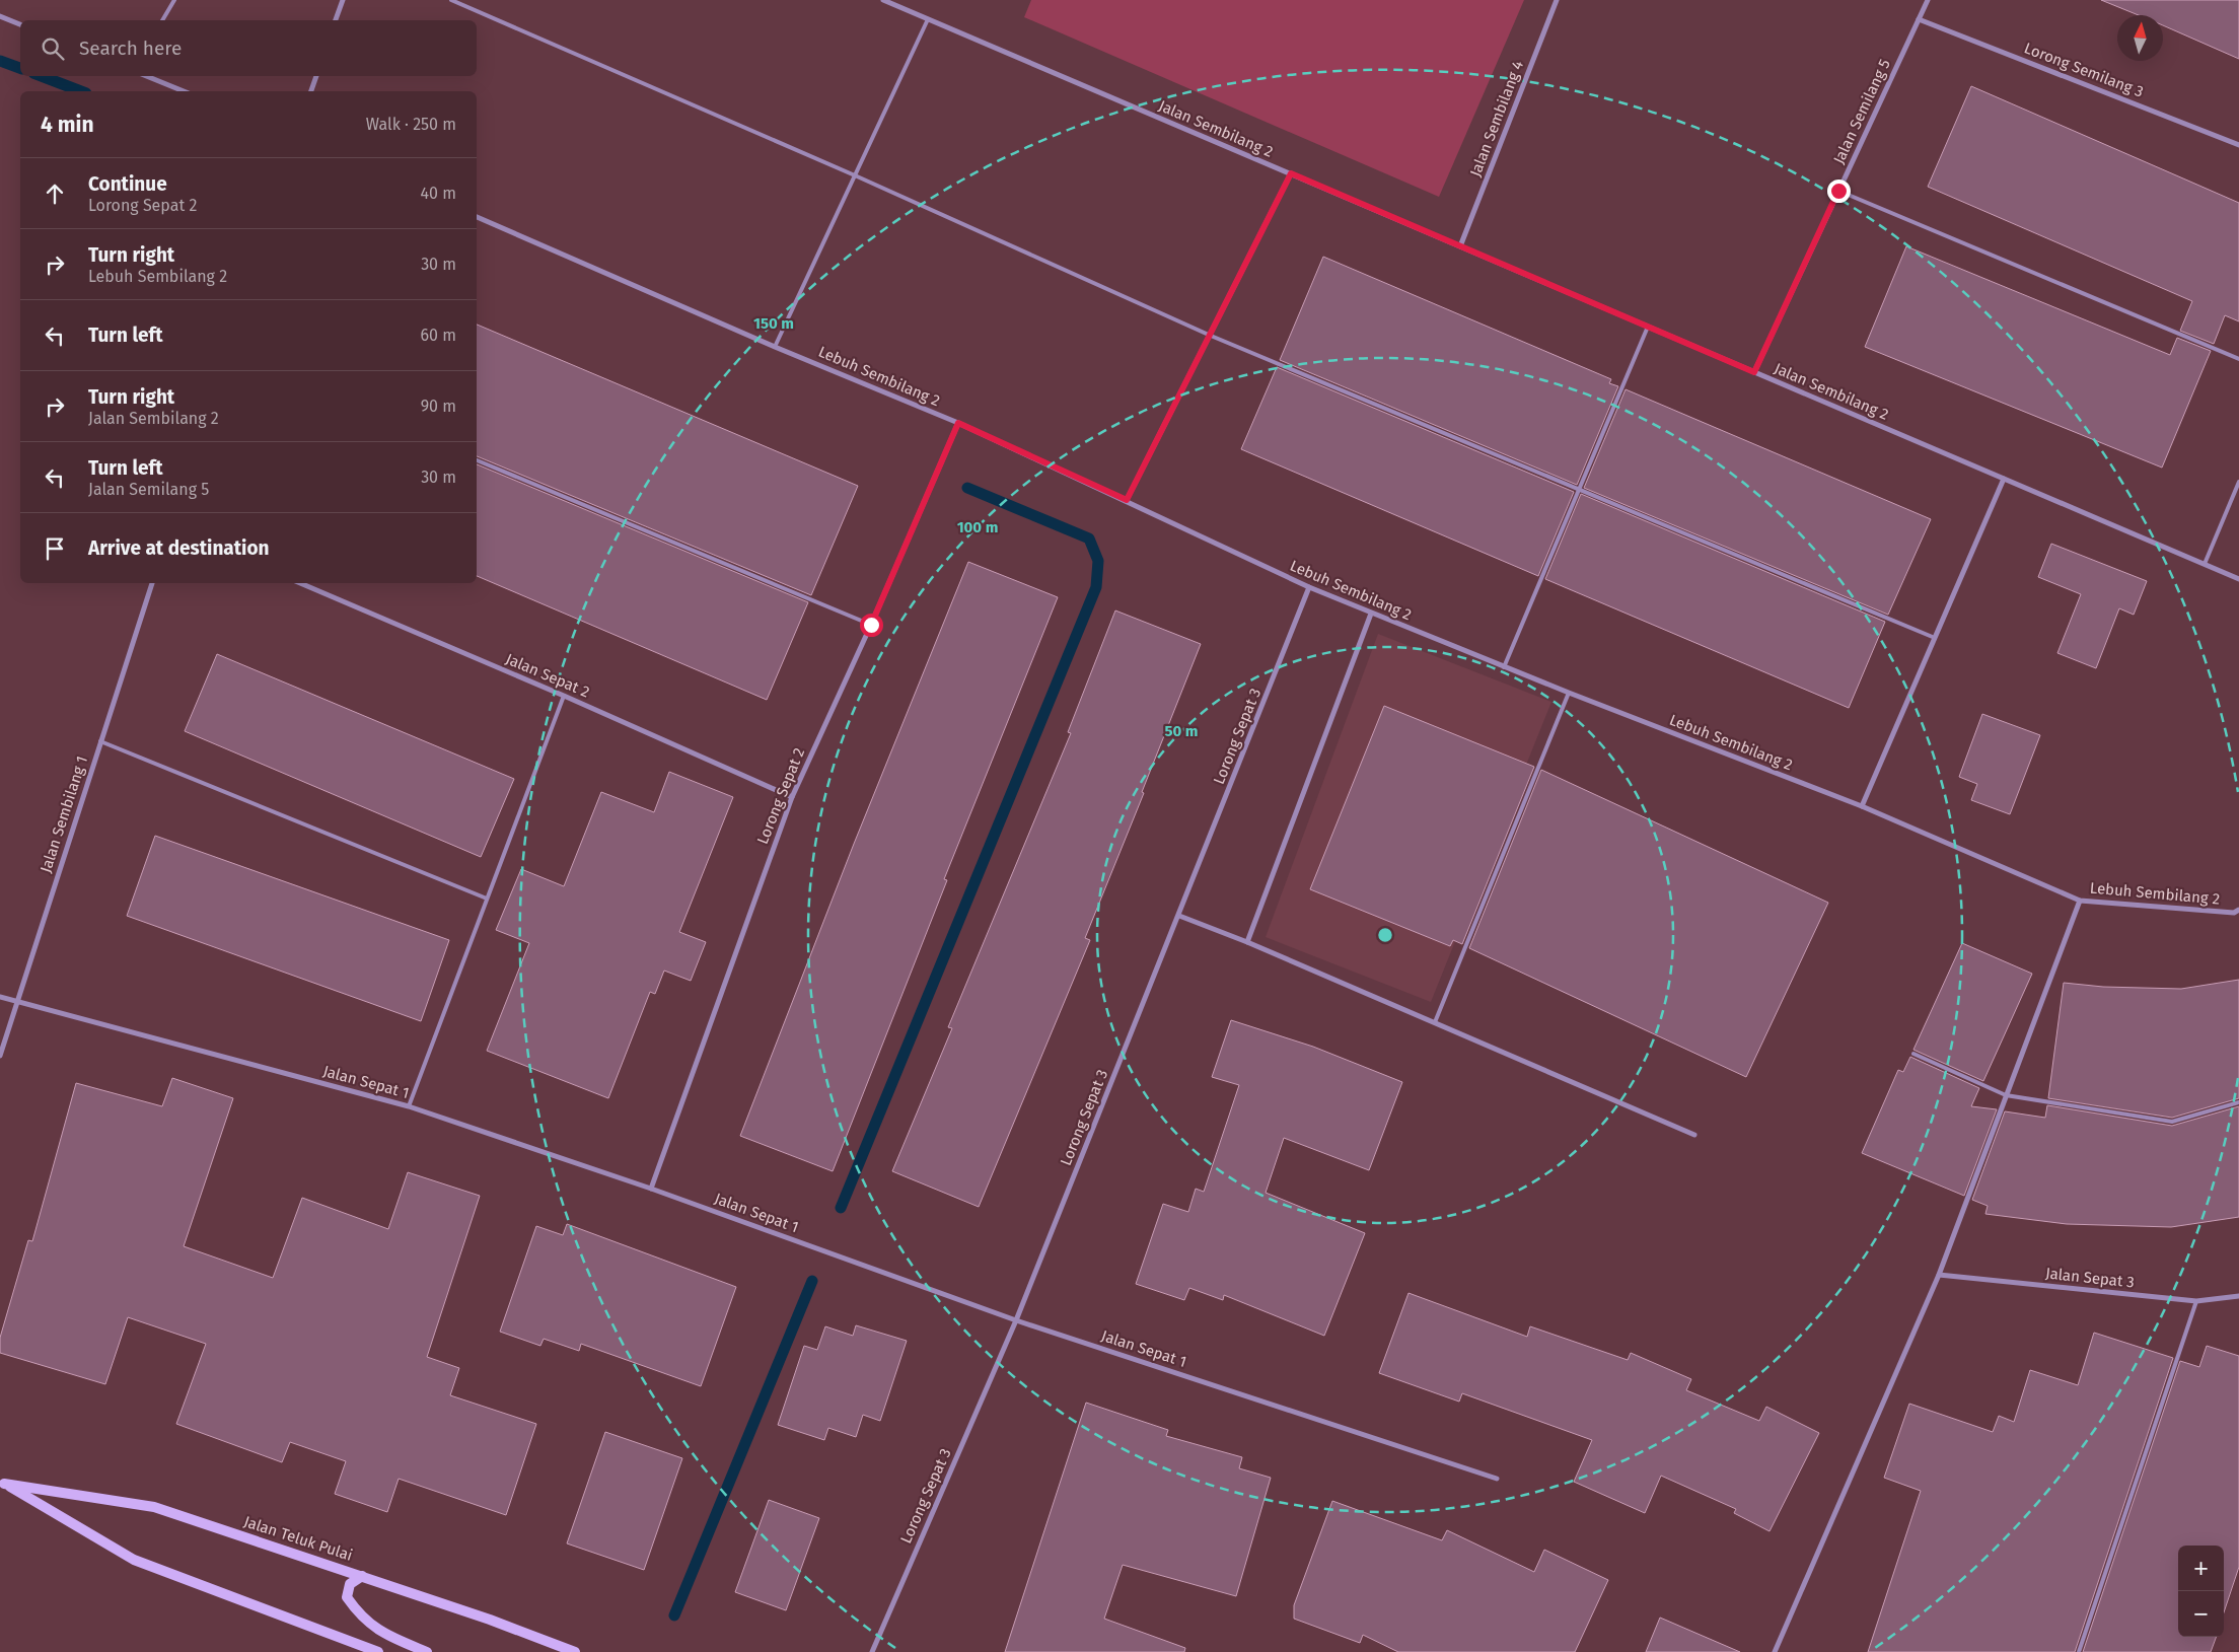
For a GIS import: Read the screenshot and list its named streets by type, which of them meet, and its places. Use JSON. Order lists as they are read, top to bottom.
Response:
{
  "streets": {
    "main road": ["Jalan Teluk Pulai"],
    "street": [
      "Lorong Semilang 3",
      "Jalan Semilang 5",
      "Jalan Sembilang 4",
      "Jalan Sembilang 2",
      "Lebuh Sembilang 2",
      "Jalan Sepat 2",
      "Lorong Sepat 3",
      "Lorong Sepat 2",
      "Jalan Sembilang 1",
      "Jalan Sepat 1",
      "Jalan Sepat 3"
    ]
  },
  "crossings": [
    ["Lorong Semilang 3", "Jalan Semilang 5"],
    ["Jalan Semilang 5", "Jalan Sembilang 2"],
    ["Jalan Sembilang 4", "Jalan Sembilang 2"],
    ["Lebuh Sembilang 2", "Lorong Sepat 3"],
    ["Lebuh Sembilang 2", "Lorong Sepat 2"],
    ["Jalan Sepat 2", "Lorong Sepat 2"],
    ["Lorong Sepat 3", "Jalan Sepat 1"],
    ["Lorong Sepat 2", "Jalan Sepat 1"],
    ["Jalan Sembilang 1", "Jalan Sepat 1"]
  ],
  "north": "top",
  "page": {
    "search": "Search here",
    "heading": ["4 min", "Walk · 250 m"],
    "list": [
      ["Continue", "Lorong Sepat 2", "40 m"],
      ["Turn right", "Lebuh Sembilang 2", "30 m"],
      ["Turn left", "60 m"],
      ["Turn right", "Jalan Sembilang 2", "90 m"],
      ["Turn left", "Jalan Semilang 5", "30 m"],
      "Arrive at destination"
    ],
    "map_buttons": ["+", "−"]
  },
  "rings": ["150 m", "100 m", "50 m"]
}
